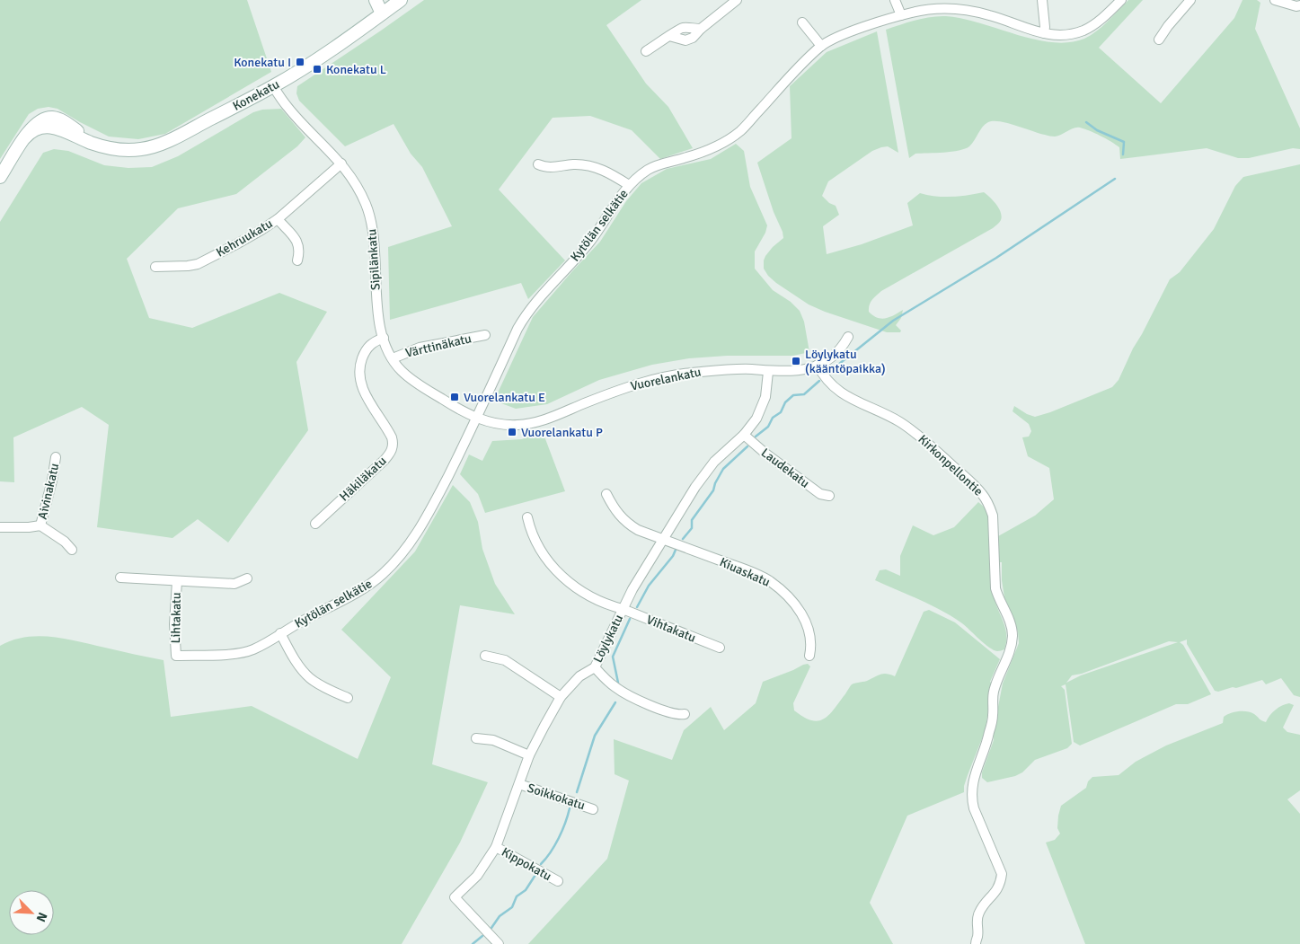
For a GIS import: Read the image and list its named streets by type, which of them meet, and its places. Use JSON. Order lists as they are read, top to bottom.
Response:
{
  "streets": {
    "street": [
      "Konekatu",
      "Kytölän selkätie",
      "Kehruukatu",
      "Sipilänkatu",
      "Värttinäkatu",
      "Vuorelankatu",
      "Kirkonpellontie",
      "Laudekatu",
      "Häkiläkatu",
      "Aivinakatu",
      "Kiuaskatu",
      "Lihtakatu",
      "Vihtakatu",
      "Löylykatu",
      "Soikkokatu",
      "Kippokatu"
    ]
  },
  "crossings": [
    ["Konekatu", "Sipilänkatu"],
    ["Kytölän selkätie", "Sipilänkatu"],
    ["Kytölän selkätie", "Vuorelankatu"],
    ["Kytölän selkätie", "Lihtakatu"],
    ["Kehruukatu", "Sipilänkatu"],
    ["Sipilänkatu", "Värttinäkatu"],
    ["Sipilänkatu", "Vuorelankatu"],
    ["Sipilänkatu", "Häkiläkatu"],
    ["Vuorelankatu", "Kirkonpellontie"],
    ["Vuorelankatu", "Löylykatu"],
    ["Laudekatu", "Löylykatu"],
    ["Kiuaskatu", "Löylykatu"],
    ["Vihtakatu", "Löylykatu"],
    ["Löylykatu", "Soikkokatu"],
    ["Löylykatu", "Kippokatu"]
  ],
  "places": {
    "transit": [
      "Konekatu I",
      "Konekatu L",
      "Löylykatu (kääntöpaikka)",
      "Vuorelankatu E",
      "Vuorelankatu P"
    ]
  },
  "north": "bottom right"
}
